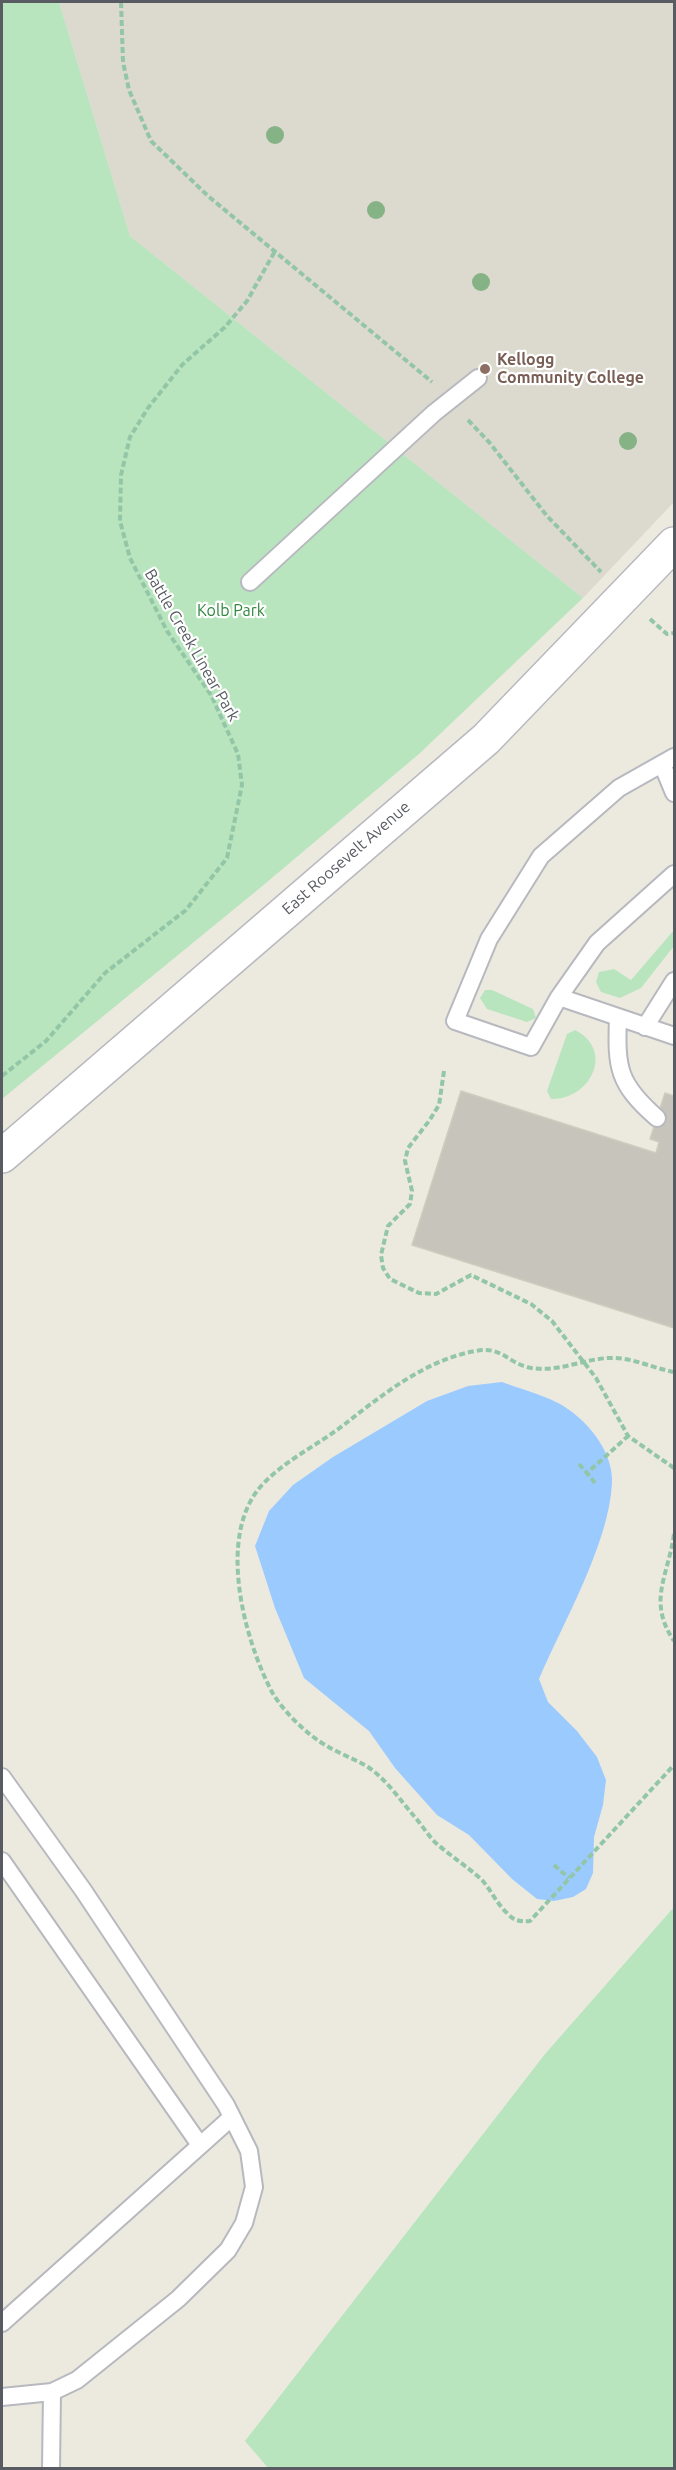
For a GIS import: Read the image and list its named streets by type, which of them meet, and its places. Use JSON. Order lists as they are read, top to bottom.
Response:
{
  "streets": {
    "street": ["East Roosevelt Avenue"],
    "path": ["Battle Creek Linear Park"]
  },
  "parks": ["Kolb Park"],
  "places": ["Kellogg Community College"]
}
